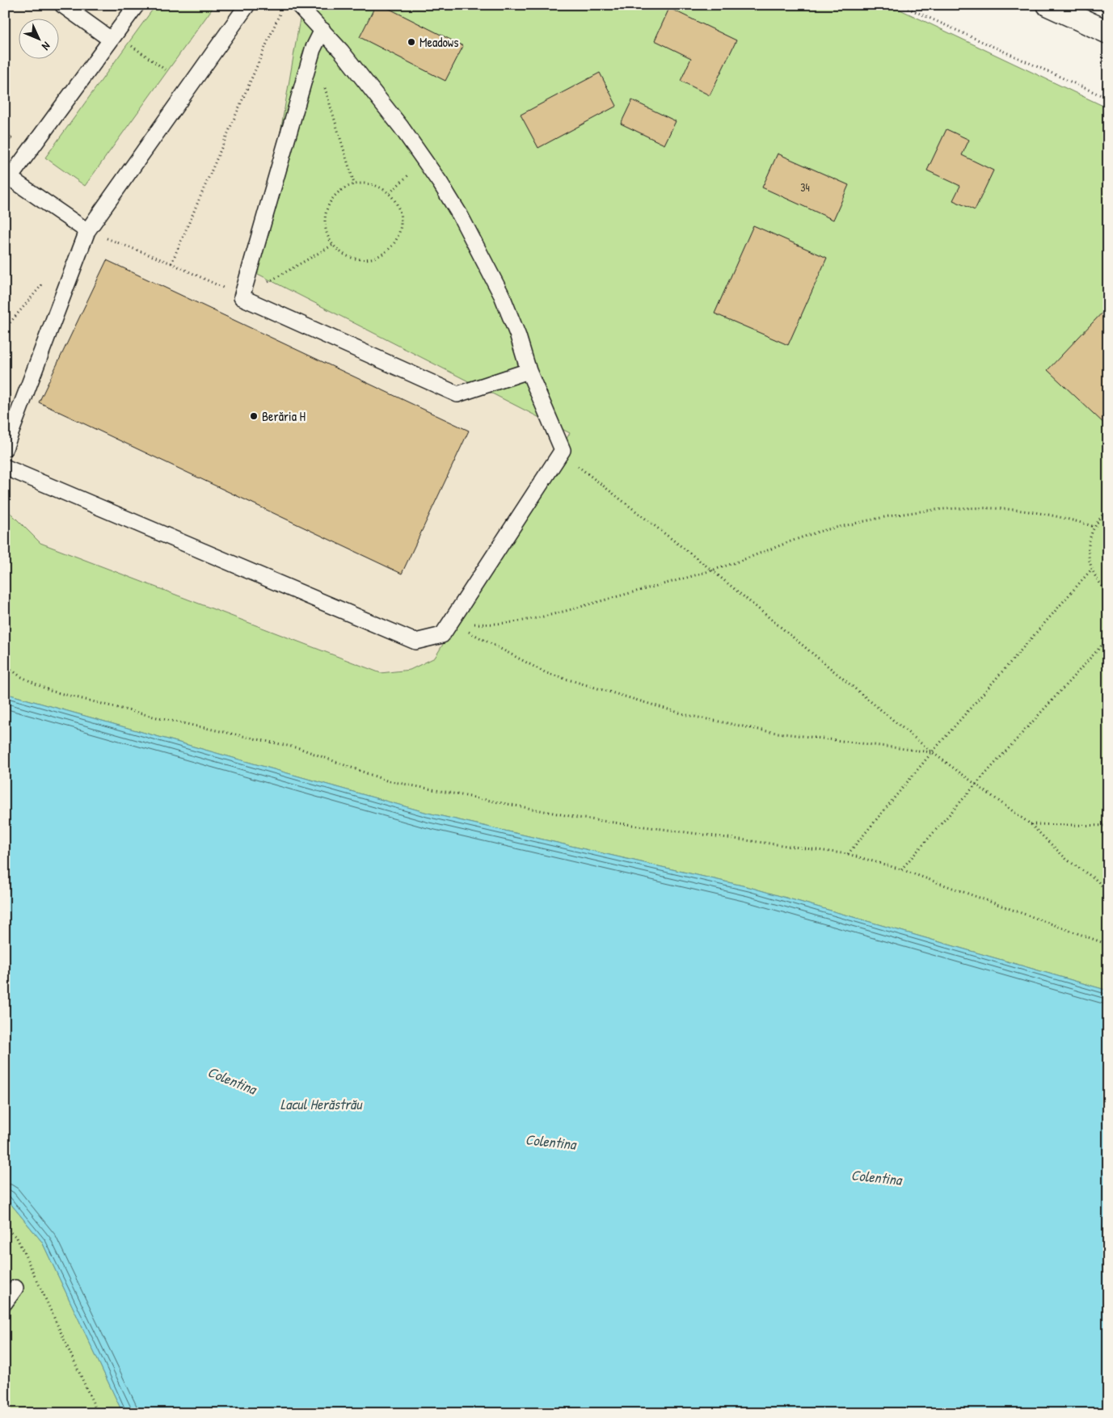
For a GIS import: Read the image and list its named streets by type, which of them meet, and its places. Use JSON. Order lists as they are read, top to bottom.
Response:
{
  "water": ["Colentina", "Lacul Herăstrău"],
  "places": ["Meadows", "Berăria H"],
  "house_numbers": ["34"],
  "north": "bottom right"
}
